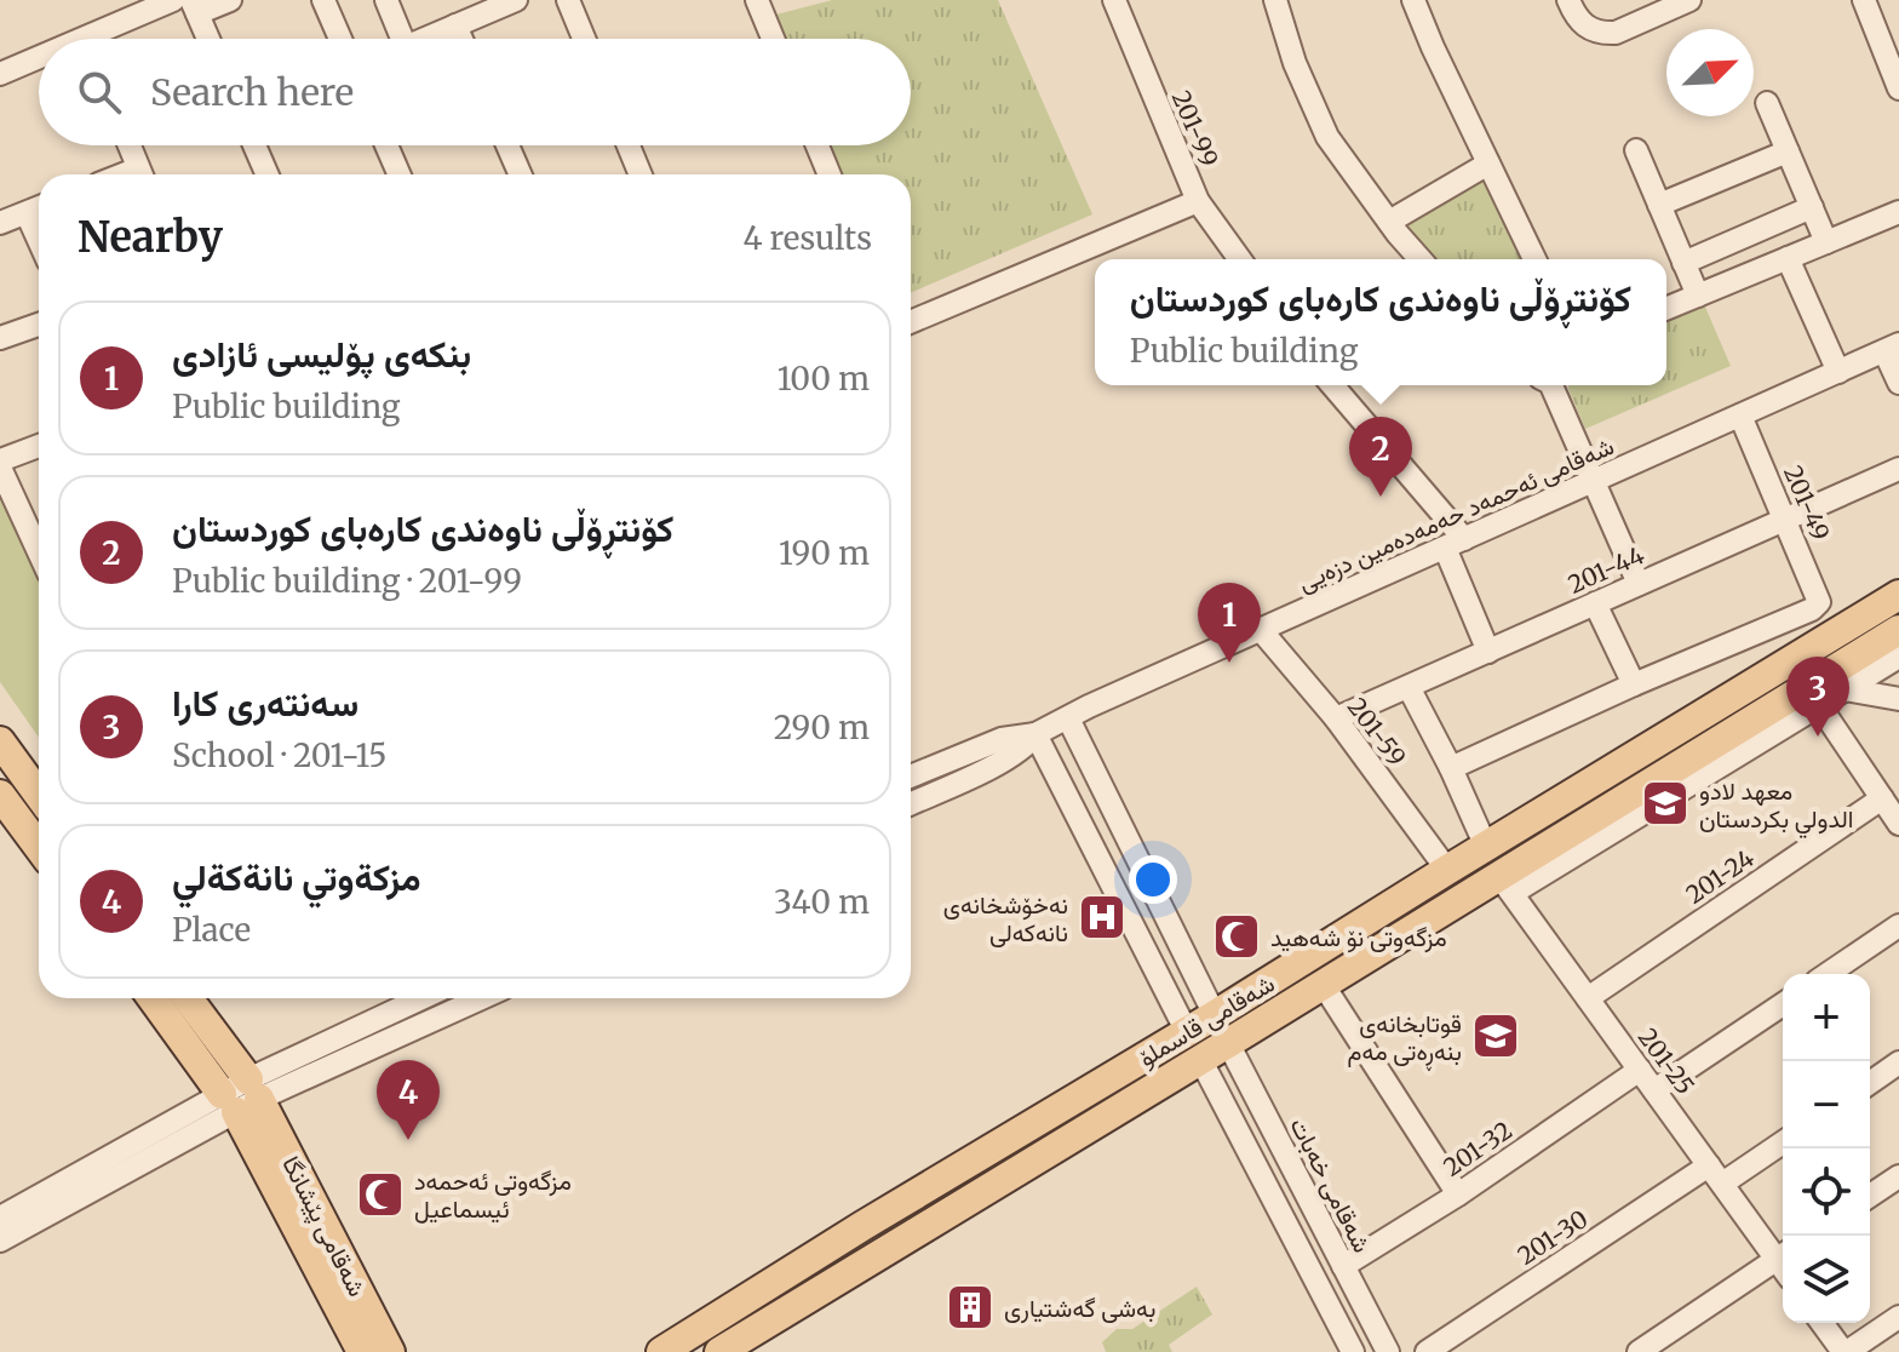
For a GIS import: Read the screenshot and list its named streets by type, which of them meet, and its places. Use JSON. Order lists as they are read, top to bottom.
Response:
{
  "streets": {
    "main road": ["شەقامی قاسملۆ", "شەقامی پێشانگا"],
    "street": [
      "201-99",
      "201-49",
      "شەقامی ئەحمەد حەمەدەمین دزەیی",
      "201-44",
      "201-59",
      "201-24",
      "201-25",
      "201-32",
      "شەقامی خەبات",
      "201-30"
    ]
  },
  "crossings": [
    ["201-49", "شەقامی ئەحمەد حەمەدەمین دزەیی"],
    ["201-49", "201-44"],
    ["شەقامی ئەحمەد حەمەدەمین دزەیی", "201-59"],
    ["201-44", "201-59"],
    ["201-59", "شەقامی قاسملۆ"],
    ["201-24", "201-25"],
    ["شەقامی قاسملۆ", "201-25"],
    ["شەقامی قاسملۆ", "شەقامی خەبات"],
    ["201-25", "201-32"],
    ["201-25", "201-30"],
    ["201-32", "شەقامی خەبات"]
  ],
  "places": {
    "school or university": ["معهد لادو الدولي بكردستان", "قوتابخانەی بنەڕەتی مەم"],
    "hospital": ["نەخۆشخانەی نانەکەلی"],
    "mosque": ["مزگەوتی نۆ شەهید", "مزگەوتی ئەحمەد ئیسماعیل"],
    "building": ["بەشی گەشتیاری"]
  },
  "north": "top right",
  "page": {
    "search": "Search here",
    "heading": ["Nearby", "4 results"],
    "popup": ["کۆنتڕۆڵی ناوەندی کارەبای کوردستان", "Public building"],
    "list": [
      {
        "mark": "1",
        "name": "بنکەی پۆلیسی ئازادی",
        "note": "Public building",
        "value": "100 m"
      },
      {
        "mark": "2",
        "name": "کۆنتڕۆڵی ناوەندی کارەبای کوردستان",
        "note": "Public building · 201-99",
        "value": "190 m"
      },
      {
        "mark": "3",
        "name": "سەنتەری کارا",
        "note": "School · 201-15",
        "value": "290 m"
      },
      {
        "mark": "4",
        "name": "مزكةوتي نانةكةلي",
        "note": "Place",
        "value": "340 m"
      }
    ],
    "pins": [
      "2",
      "1",
      "3",
      "4"
    ],
    "map_buttons": ["+", "−"]
  }
}
